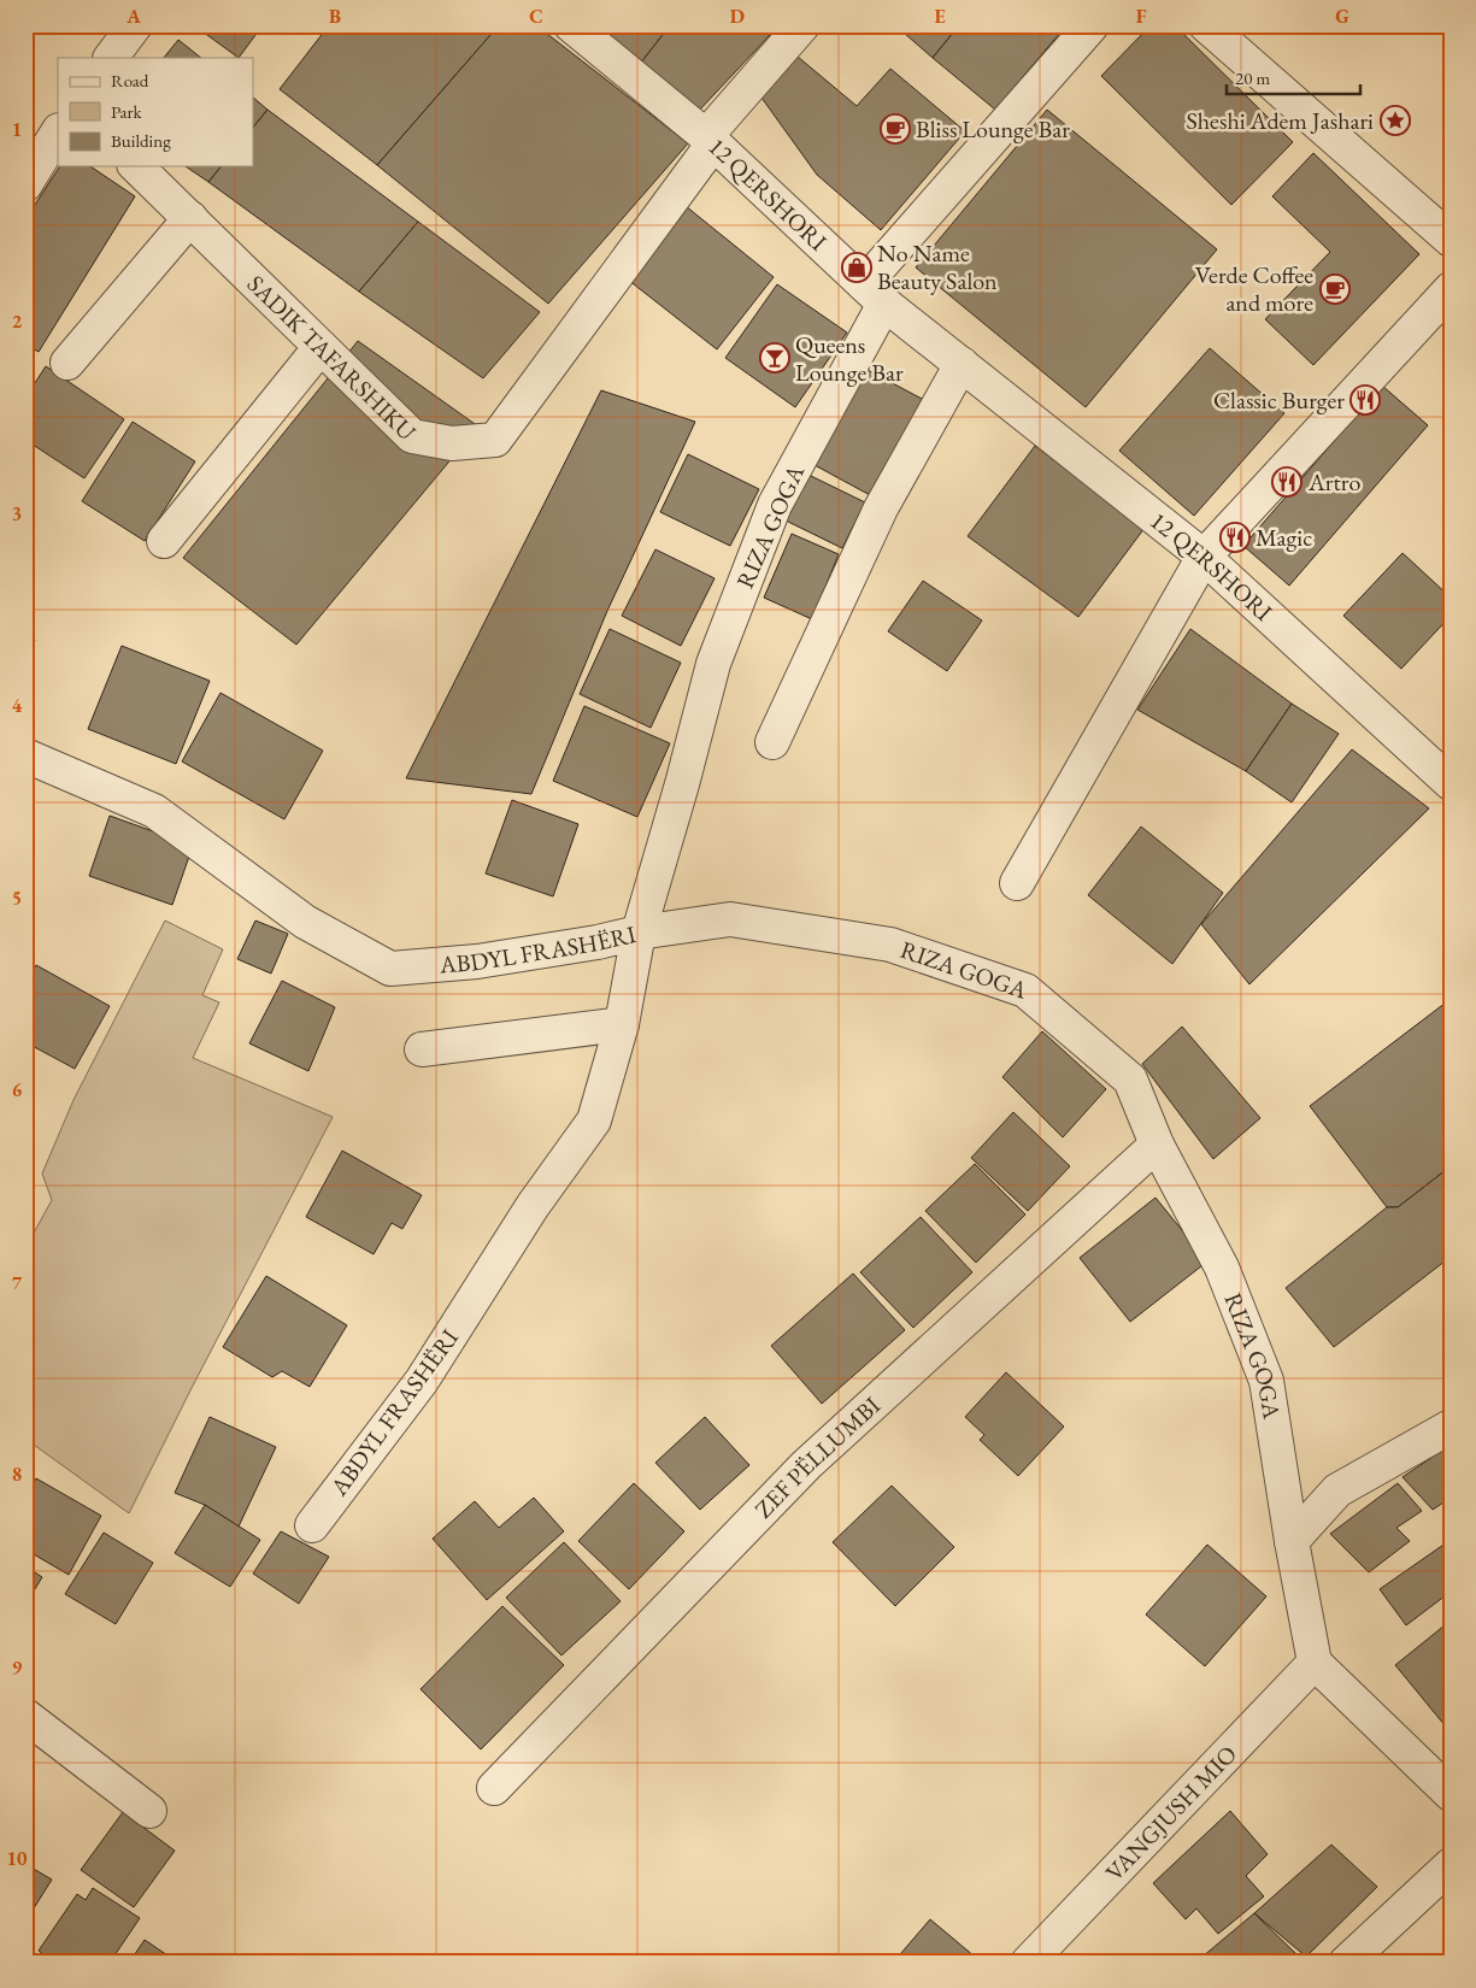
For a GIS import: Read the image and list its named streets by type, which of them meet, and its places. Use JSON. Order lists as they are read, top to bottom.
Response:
{
  "streets": {
    "street": [
      "12 QERSHORI",
      "SADIK TAFARSHIKU",
      "RIZA GOGA",
      "ABDYL FRASHËRI",
      "ZEF PËLLUMBI",
      "VANGJUSH MIO"
    ]
  },
  "crossings": [
    ["12 QERSHORI", "SADIK TAFARSHIKU"],
    ["12 QERSHORI", "RIZA GOGA"],
    ["RIZA GOGA", "ABDYL FRASHËRI"],
    ["RIZA GOGA", "ZEF PËLLUMBI"],
    ["RIZA GOGA", "VANGJUSH MIO"]
  ],
  "places": {
    "place": ["Sheshi Adem Jashari"],
    "cafe": ["Bliss Lounge Bar", "Verde Coffee and more"],
    "shop": ["No Name Beauty Salon"],
    "bar": ["Queens Lounge Bar"],
    "restaurant": ["Classic Burger", "Artro", "Magic"]
  },
  "legend": ["Road", "Park", "Building"],
  "scale_bar": "20 m",
  "grid": {
    "columns": [
      "A",
      "B",
      "C",
      "D",
      "E",
      "F",
      "G"
    ],
    "rows": [
      "1",
      "2",
      "3",
      "4",
      "5",
      "6",
      "7",
      "8",
      "9",
      "10"
    ]
  }
}
